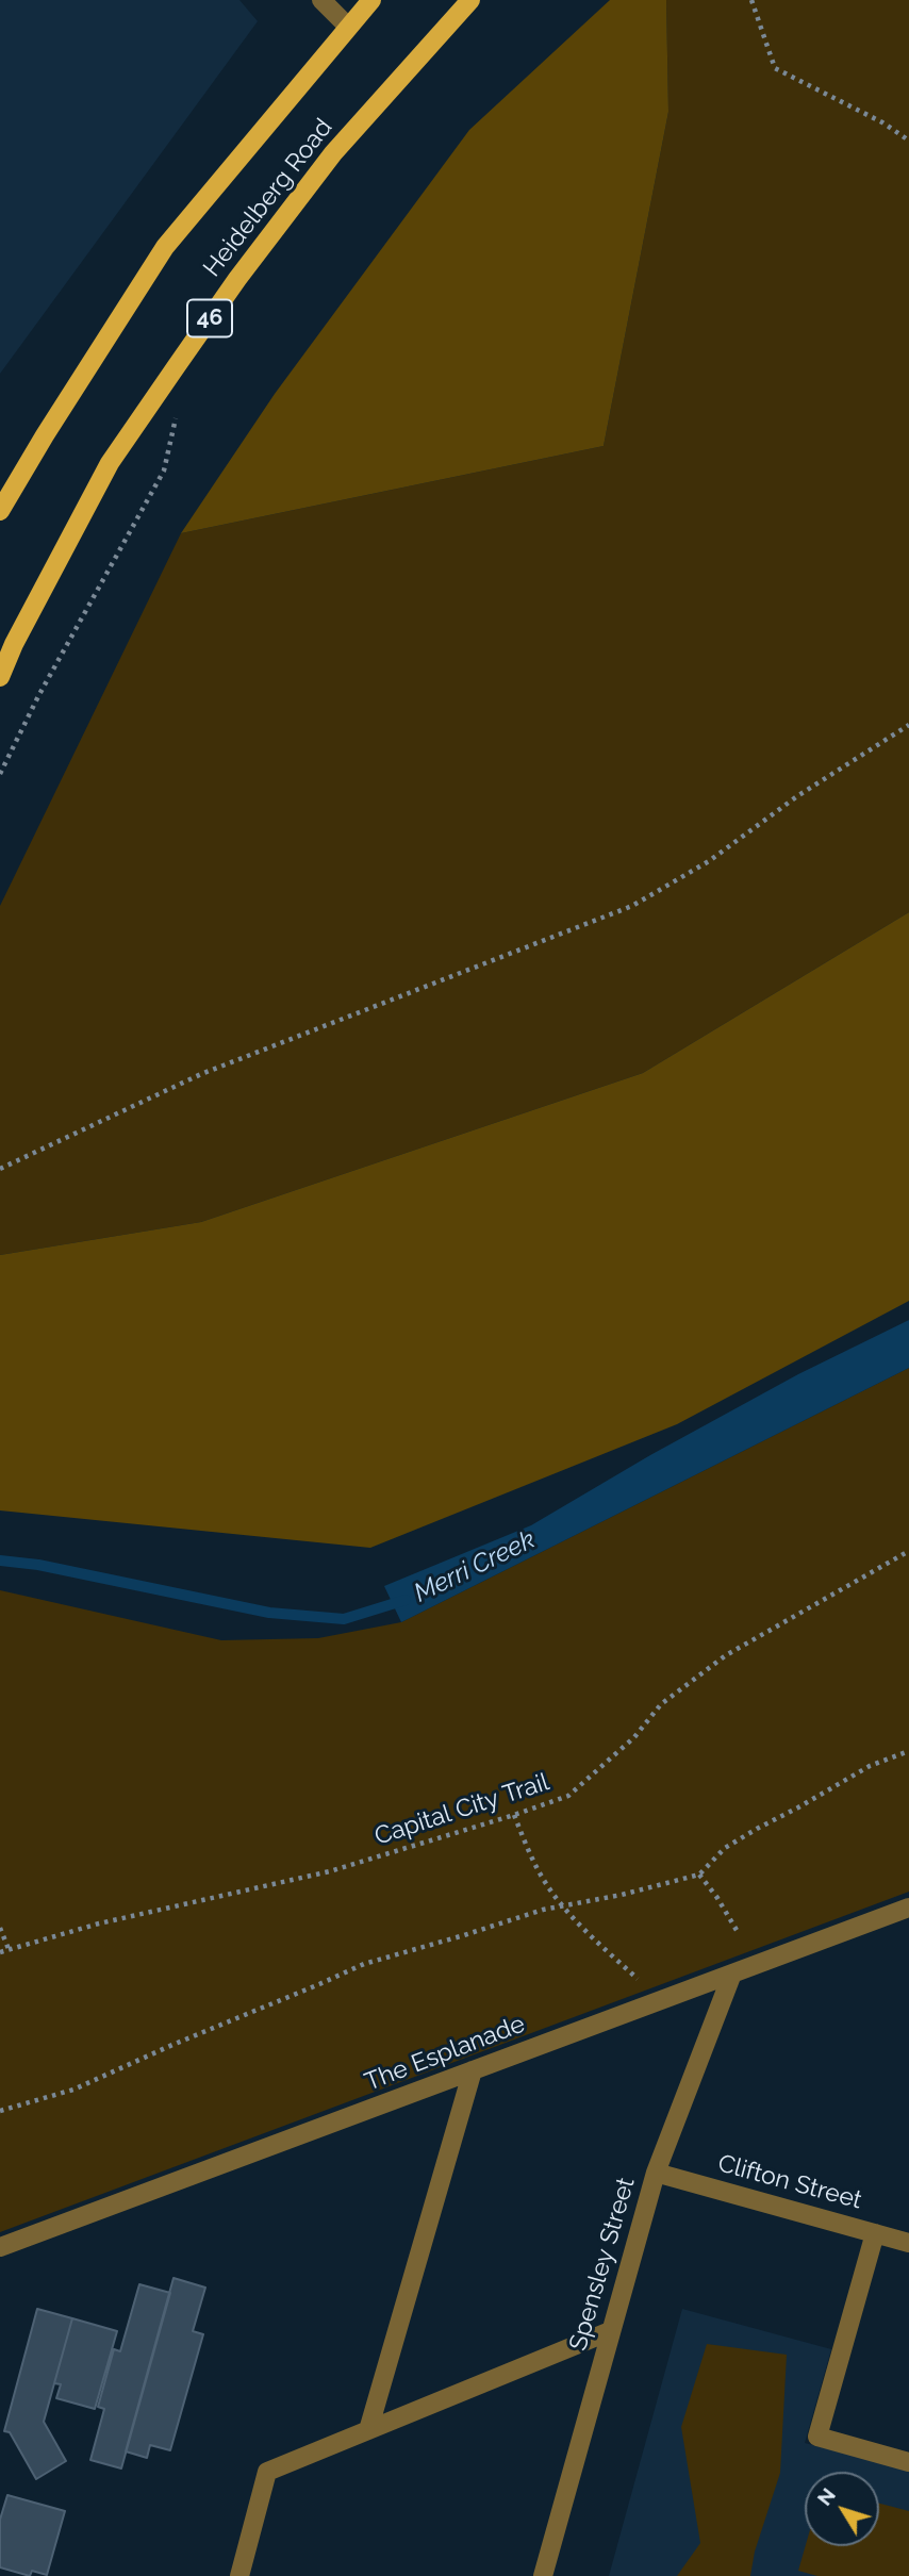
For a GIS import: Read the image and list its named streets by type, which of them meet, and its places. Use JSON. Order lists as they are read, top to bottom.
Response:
{
  "streets": {
    "main road": ["Heidelberg Road", "46"],
    "street": ["The Esplanade", "Clifton Street", "Spensley Street"],
    "path": ["Capital City Trail"]
  },
  "crossings": [
    ["The Esplanade", "Spensley Street"],
    ["Clifton Street", "Spensley Street"]
  ],
  "water": ["Merri Creek"],
  "north": "top left"
}
